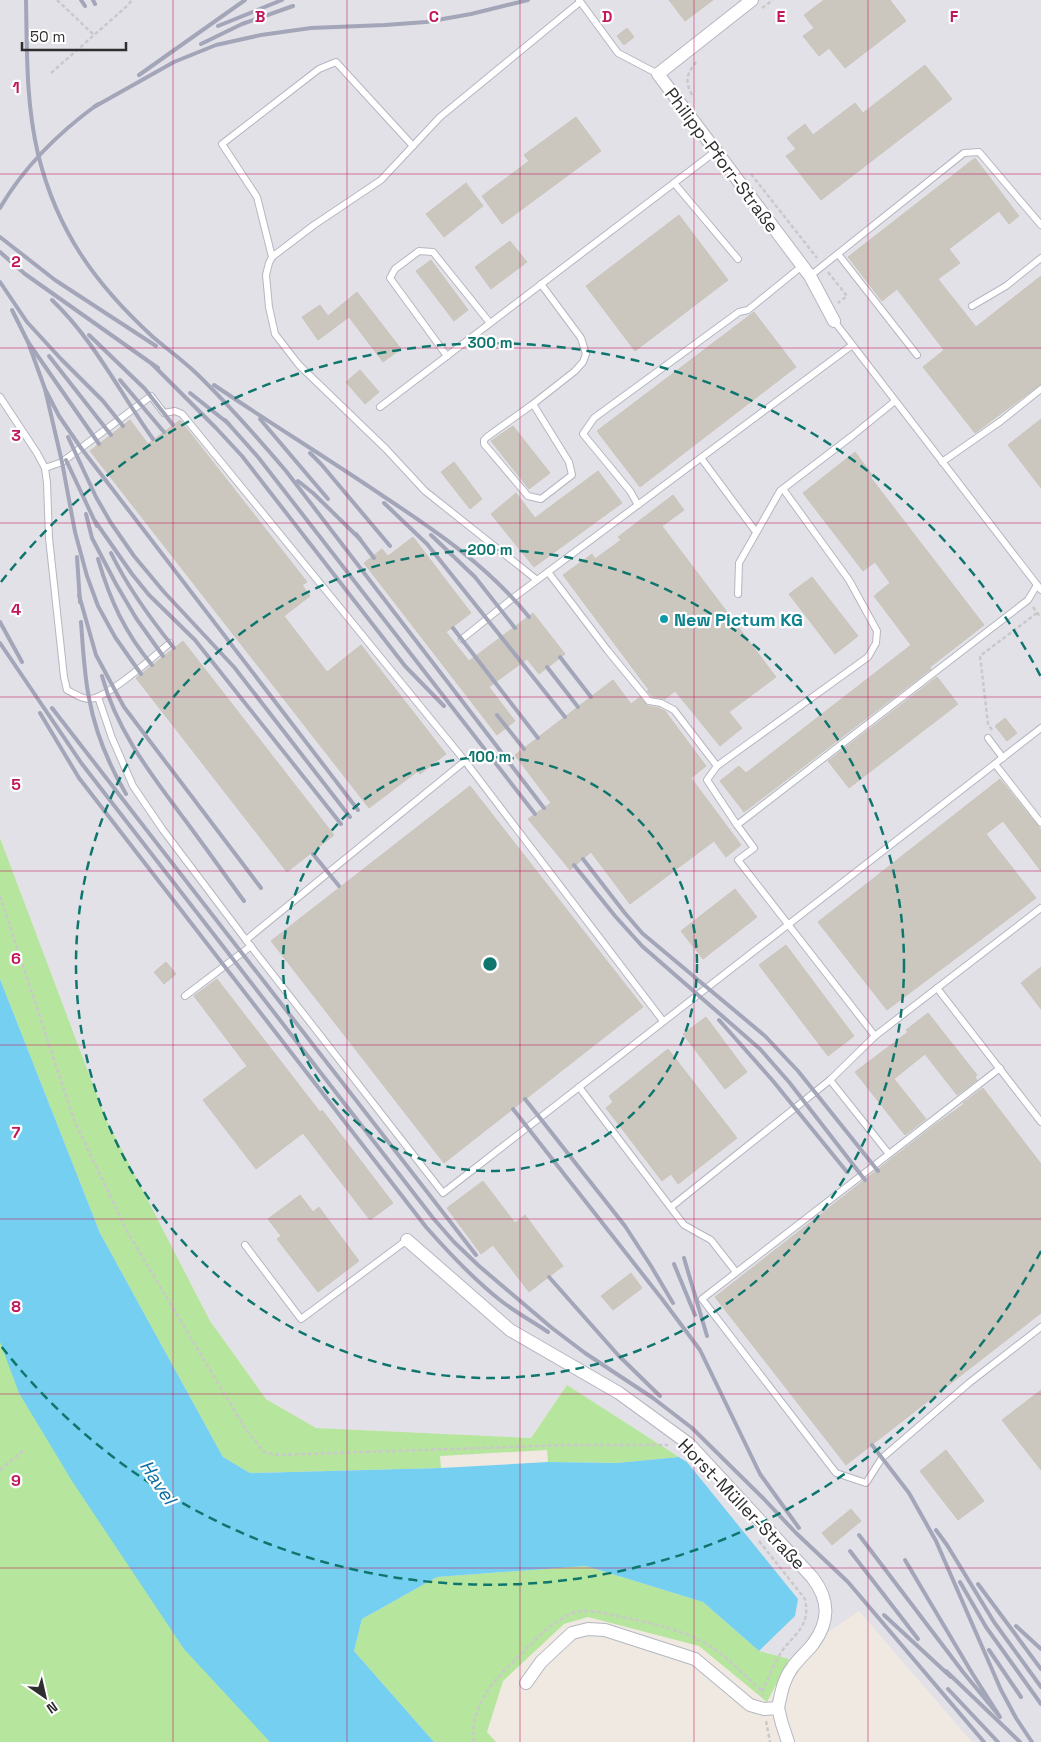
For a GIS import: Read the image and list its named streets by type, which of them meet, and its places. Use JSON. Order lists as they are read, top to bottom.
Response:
{
  "streets": {
    "street": ["Philipp-Pforr-Straße", "Horst-Müller-Straße"]
  },
  "water": ["Havel"],
  "places": ["New Pictum KG"],
  "scale_bar": "50 m",
  "north": "bottom right",
  "grid": {
    "columns": [
      "B",
      "C",
      "D",
      "E",
      "F"
    ],
    "rows": [
      "1",
      "2",
      "3",
      "4",
      "5",
      "6",
      "7",
      "8",
      "9"
    ]
  },
  "rings": ["300 m", "200 m", "100 m"]
}
